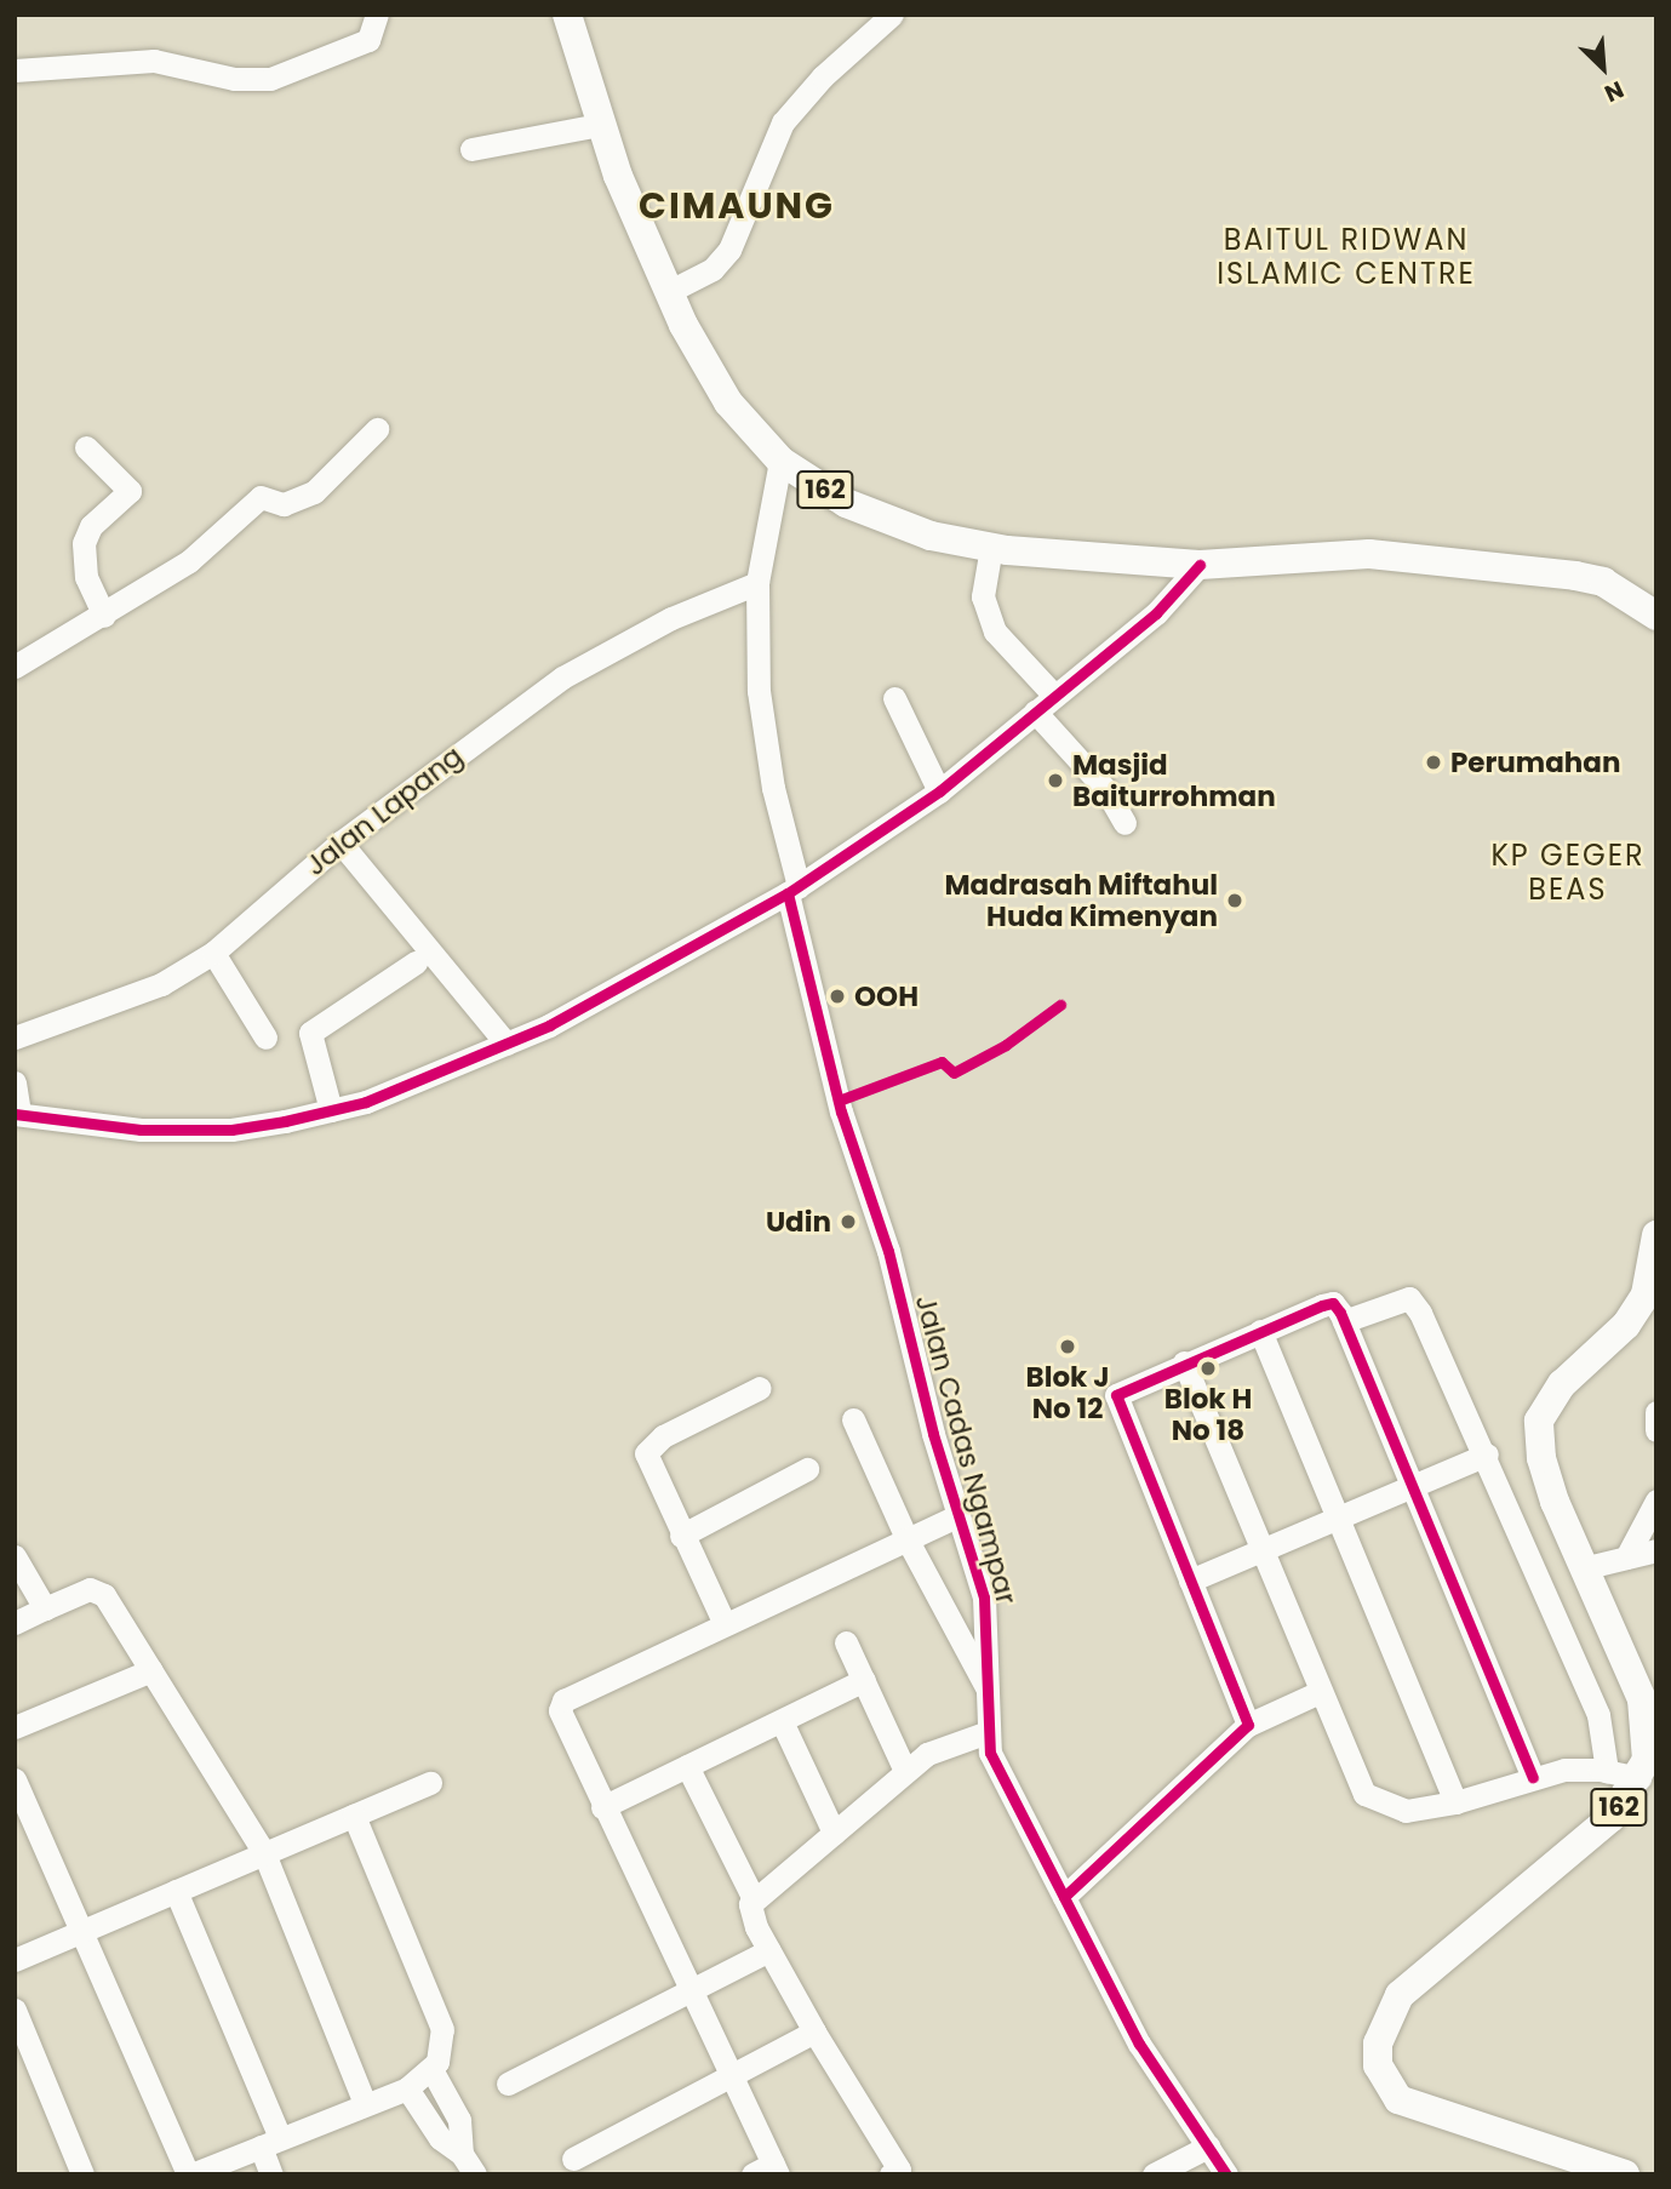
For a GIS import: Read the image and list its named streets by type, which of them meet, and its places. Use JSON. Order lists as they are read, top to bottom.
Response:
{
  "streets": {
    "main road": ["162"],
    "street": ["Jalan Lapang", "Jalan Cadas Ngampar"]
  },
  "crossings": [
    ["162", "Jalan Cadas Ngampar"],
    ["Jalan Lapang", "Jalan Cadas Ngampar"]
  ],
  "districts": ["CIMAUNG", "BAITUL RIDWAN ISLAMIC CENTRE", "KP GEGER BEAS"],
  "places": [
    "Perumahan",
    "Masjid Baiturrohman",
    "Madrasah Miftahul Huda Kimenyan",
    "OOH",
    "Udin",
    "Blok J No 12",
    "Blok H No 18"
  ],
  "north": "bottom right"
}
